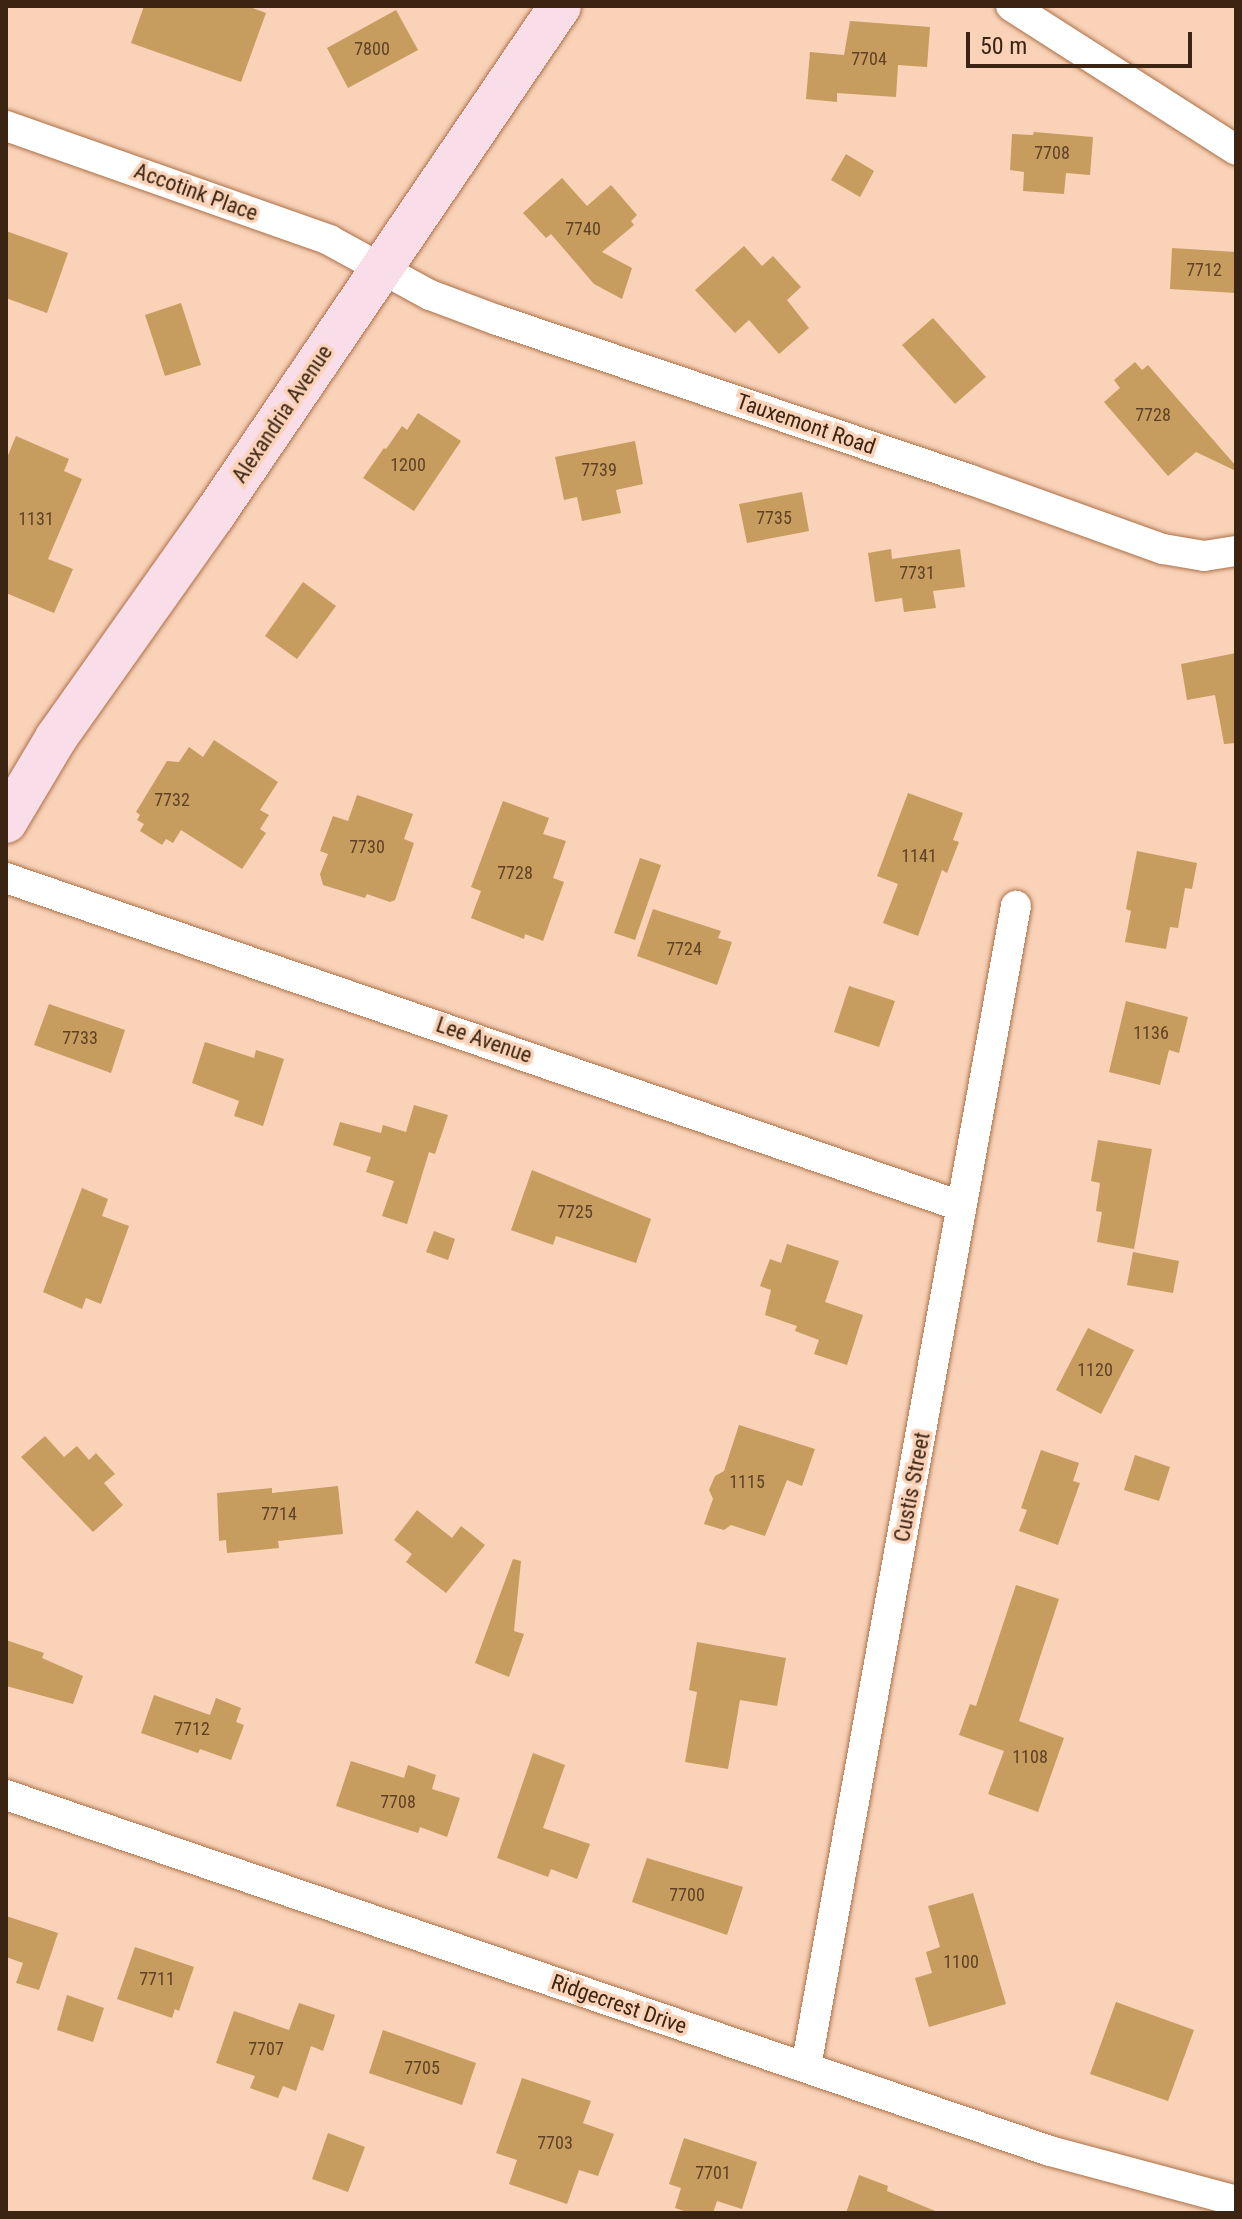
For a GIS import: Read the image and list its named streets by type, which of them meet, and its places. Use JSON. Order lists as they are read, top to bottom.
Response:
{
  "streets": {
    "street": [
      "Accotink Place",
      "Alexandria Avenue",
      "Tauxemont Road",
      "Lee Avenue",
      "Custis Street",
      "Ridgecrest Drive"
    ]
  },
  "crossings": [
    ["Accotink Place", "Alexandria Avenue"],
    ["Accotink Place", "Tauxemont Road"],
    ["Alexandria Avenue", "Tauxemont Road"],
    ["Lee Avenue", "Custis Street"],
    ["Custis Street", "Ridgecrest Drive"]
  ],
  "house_numbers": [
    "7800",
    "7704",
    "7708",
    "7740",
    "7712",
    "7728",
    "1200",
    "7739",
    "7735",
    "1131",
    "7731",
    "7732",
    "7730",
    "1141",
    "7728",
    "7724",
    "1136",
    "7733",
    "7725",
    "1120",
    "1115",
    "7714",
    "7712",
    "1108",
    "7708",
    "7700",
    "1100",
    "7711",
    "7707",
    "7705",
    "7703",
    "7701"
  ],
  "scale_bar": "50 m"
}
